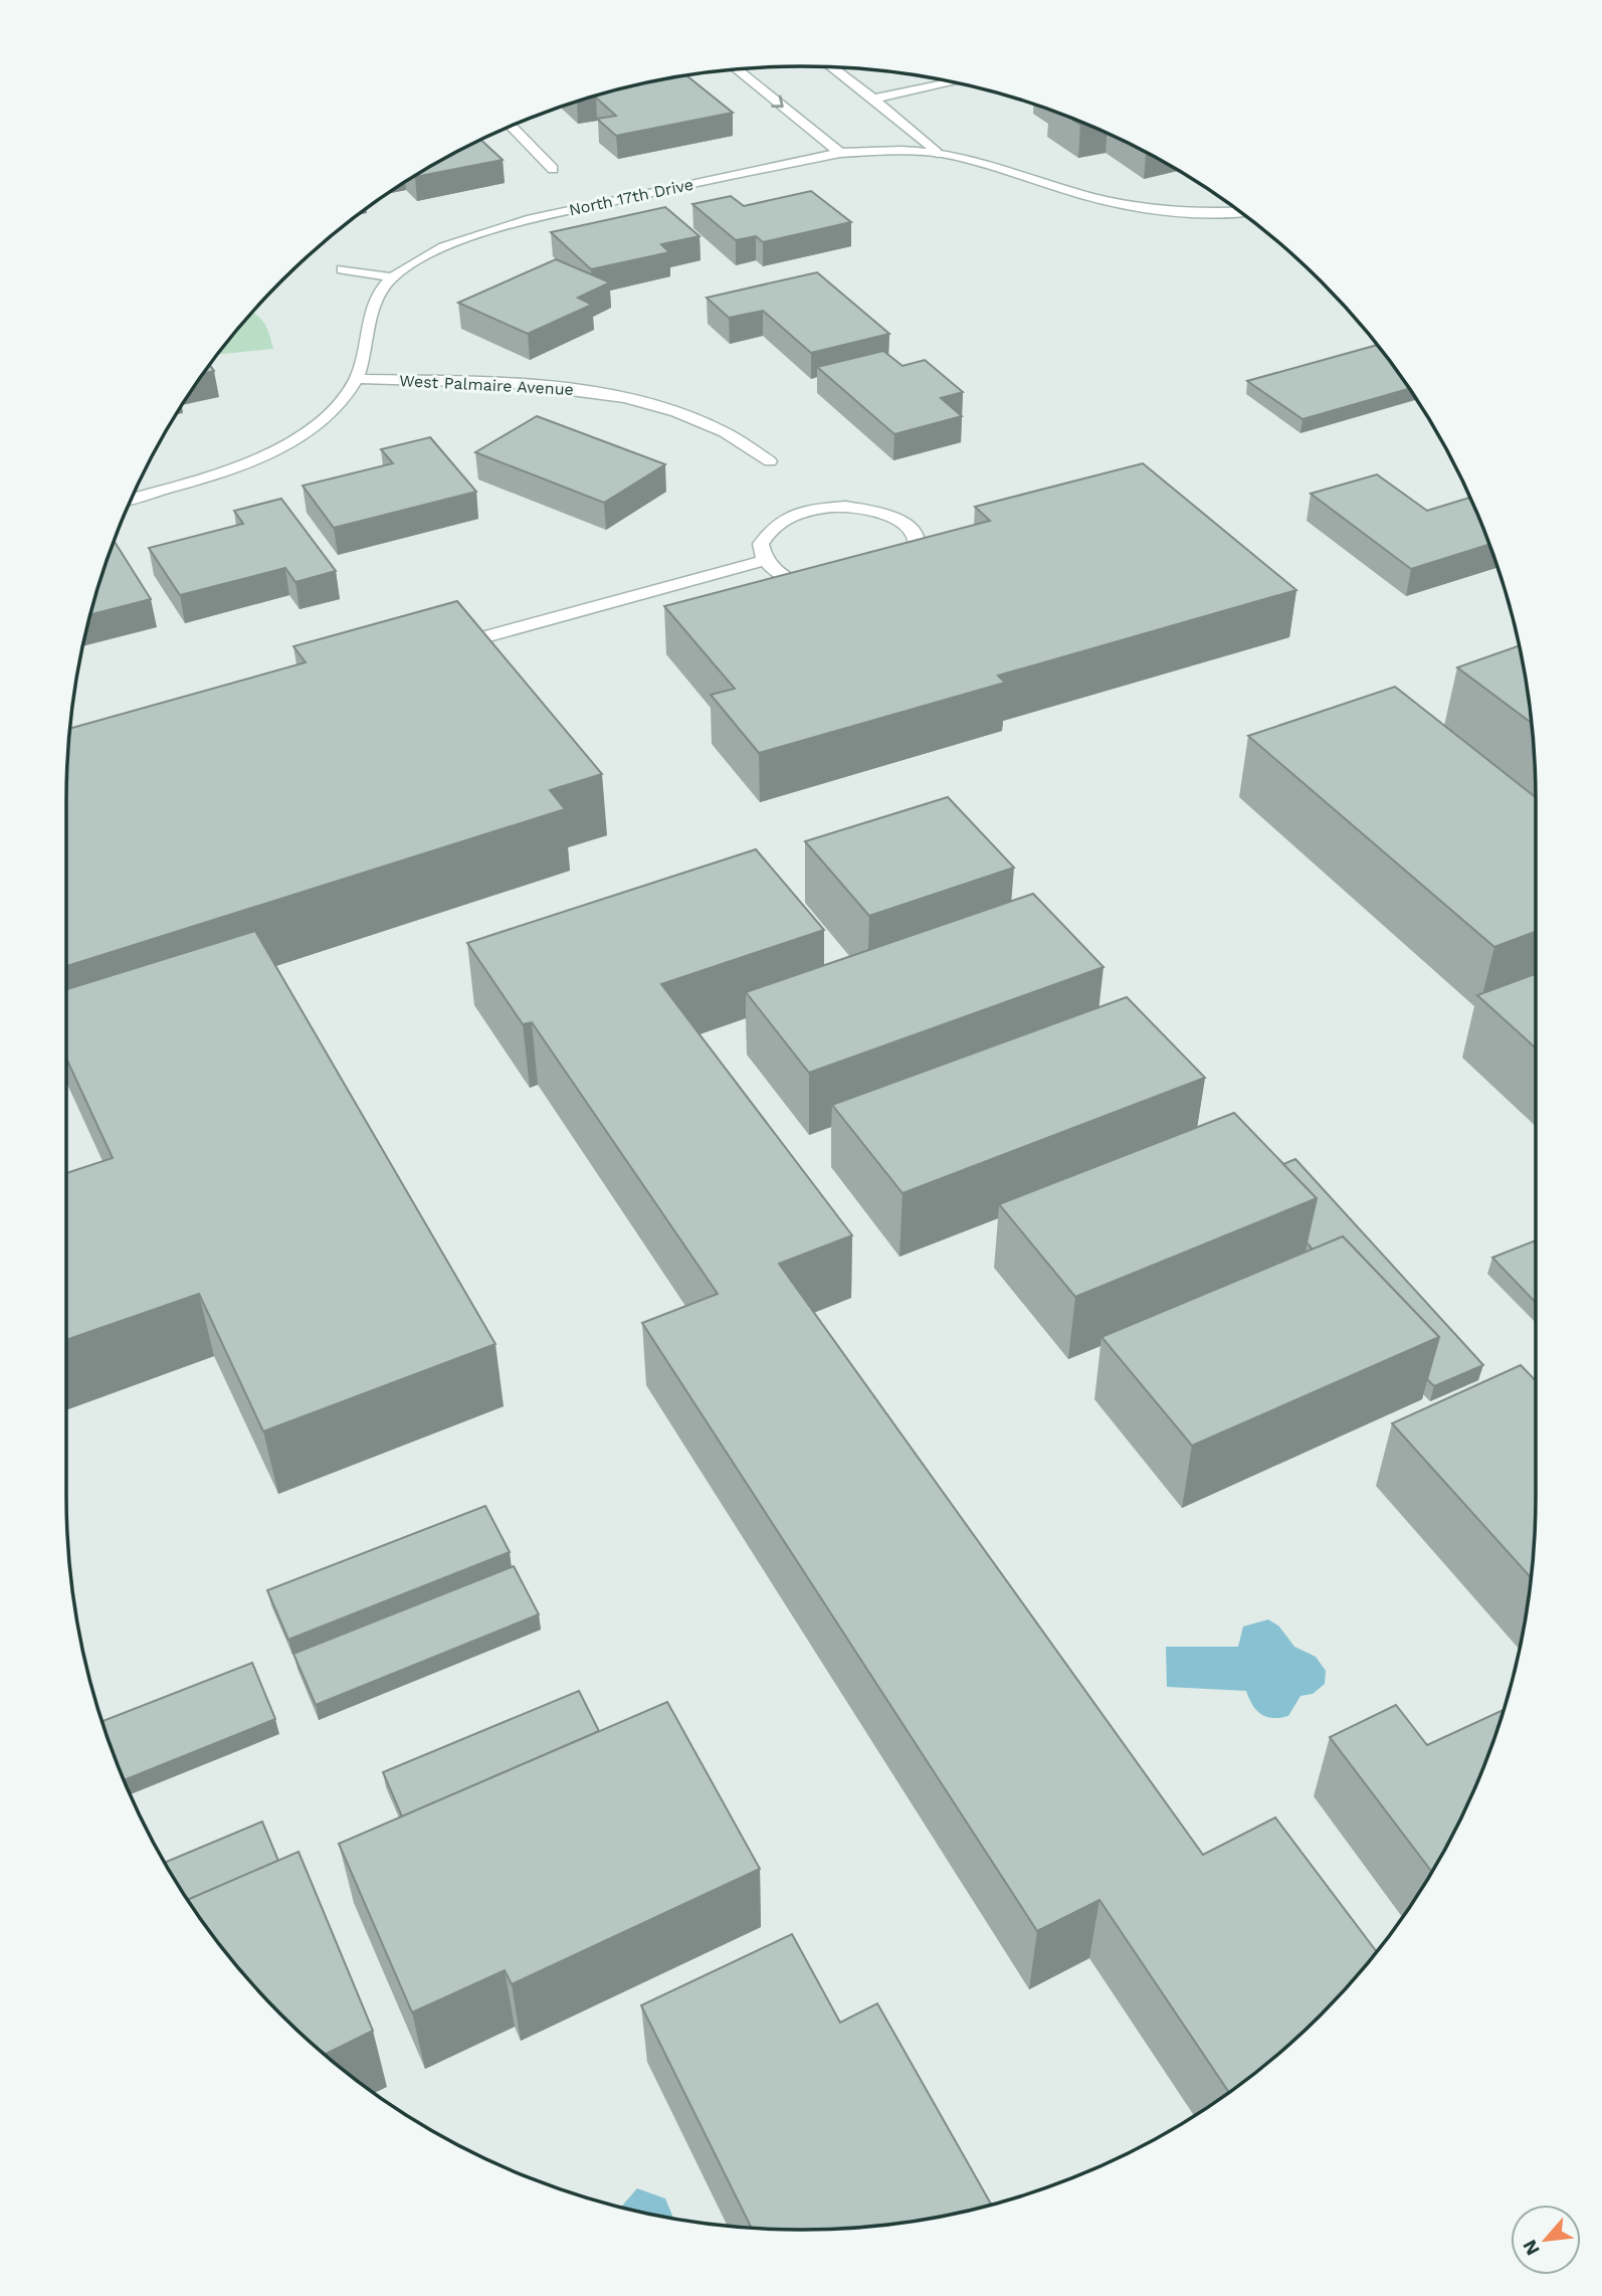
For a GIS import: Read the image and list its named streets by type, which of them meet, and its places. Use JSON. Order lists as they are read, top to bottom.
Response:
{
  "streets": {
    "street": ["North 17th Drive", "West Palmaire Avenue"]
  },
  "crossings": [
    ["North 17th Drive", "West Palmaire Avenue"]
  ],
  "north": "bottom left"
}
